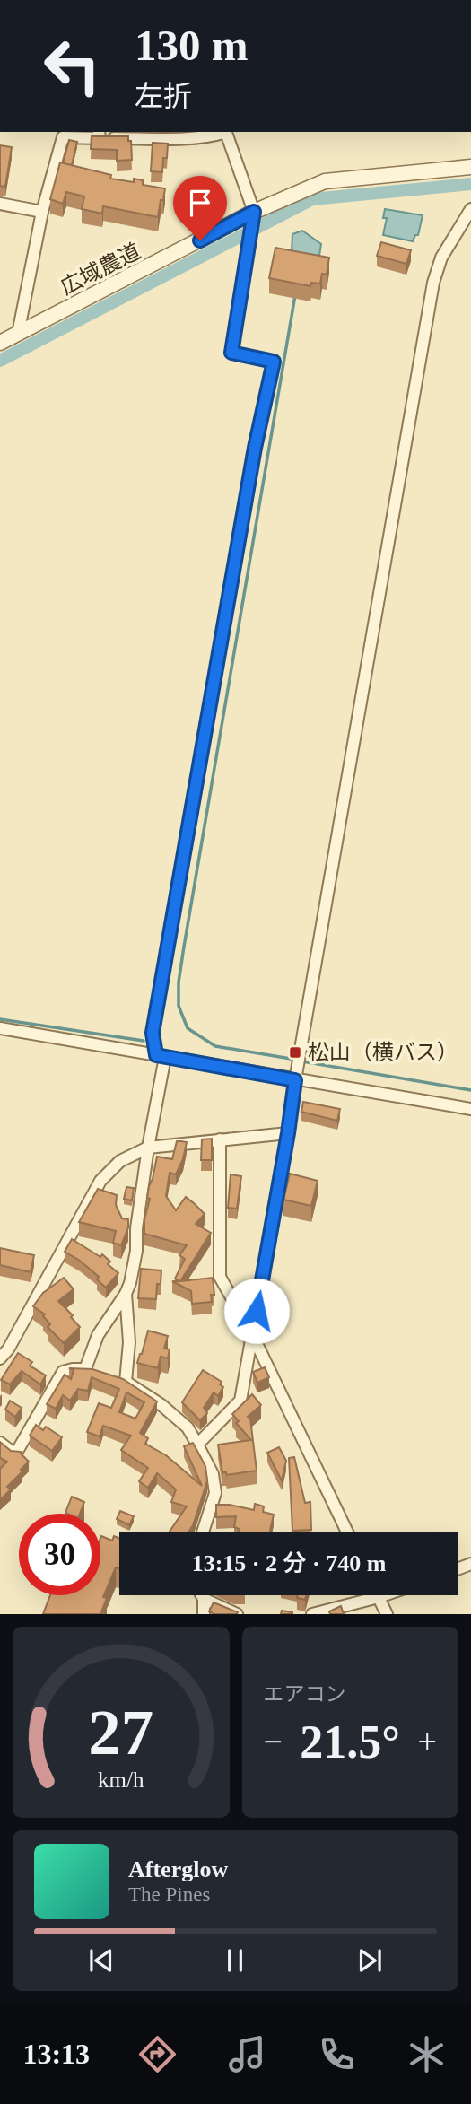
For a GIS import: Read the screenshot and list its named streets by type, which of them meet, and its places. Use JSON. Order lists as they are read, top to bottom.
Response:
{
  "streets": {
    "street": ["広域農道"]
  },
  "places": {
    "transit": ["松山（横バス）"]
  },
  "page": {
    "turn": ["130 m", "左折"],
    "limit": "30",
    "trip": "13:15 · 2 分 · 740 m",
    "tile": "エアコン",
    "heat": ["−", "21.5°", "+"],
    "song": ["Afterglow", "The Pines"],
    "tabs": "13:13",
    "gauge": ["27", "km/h"]
  }
}
